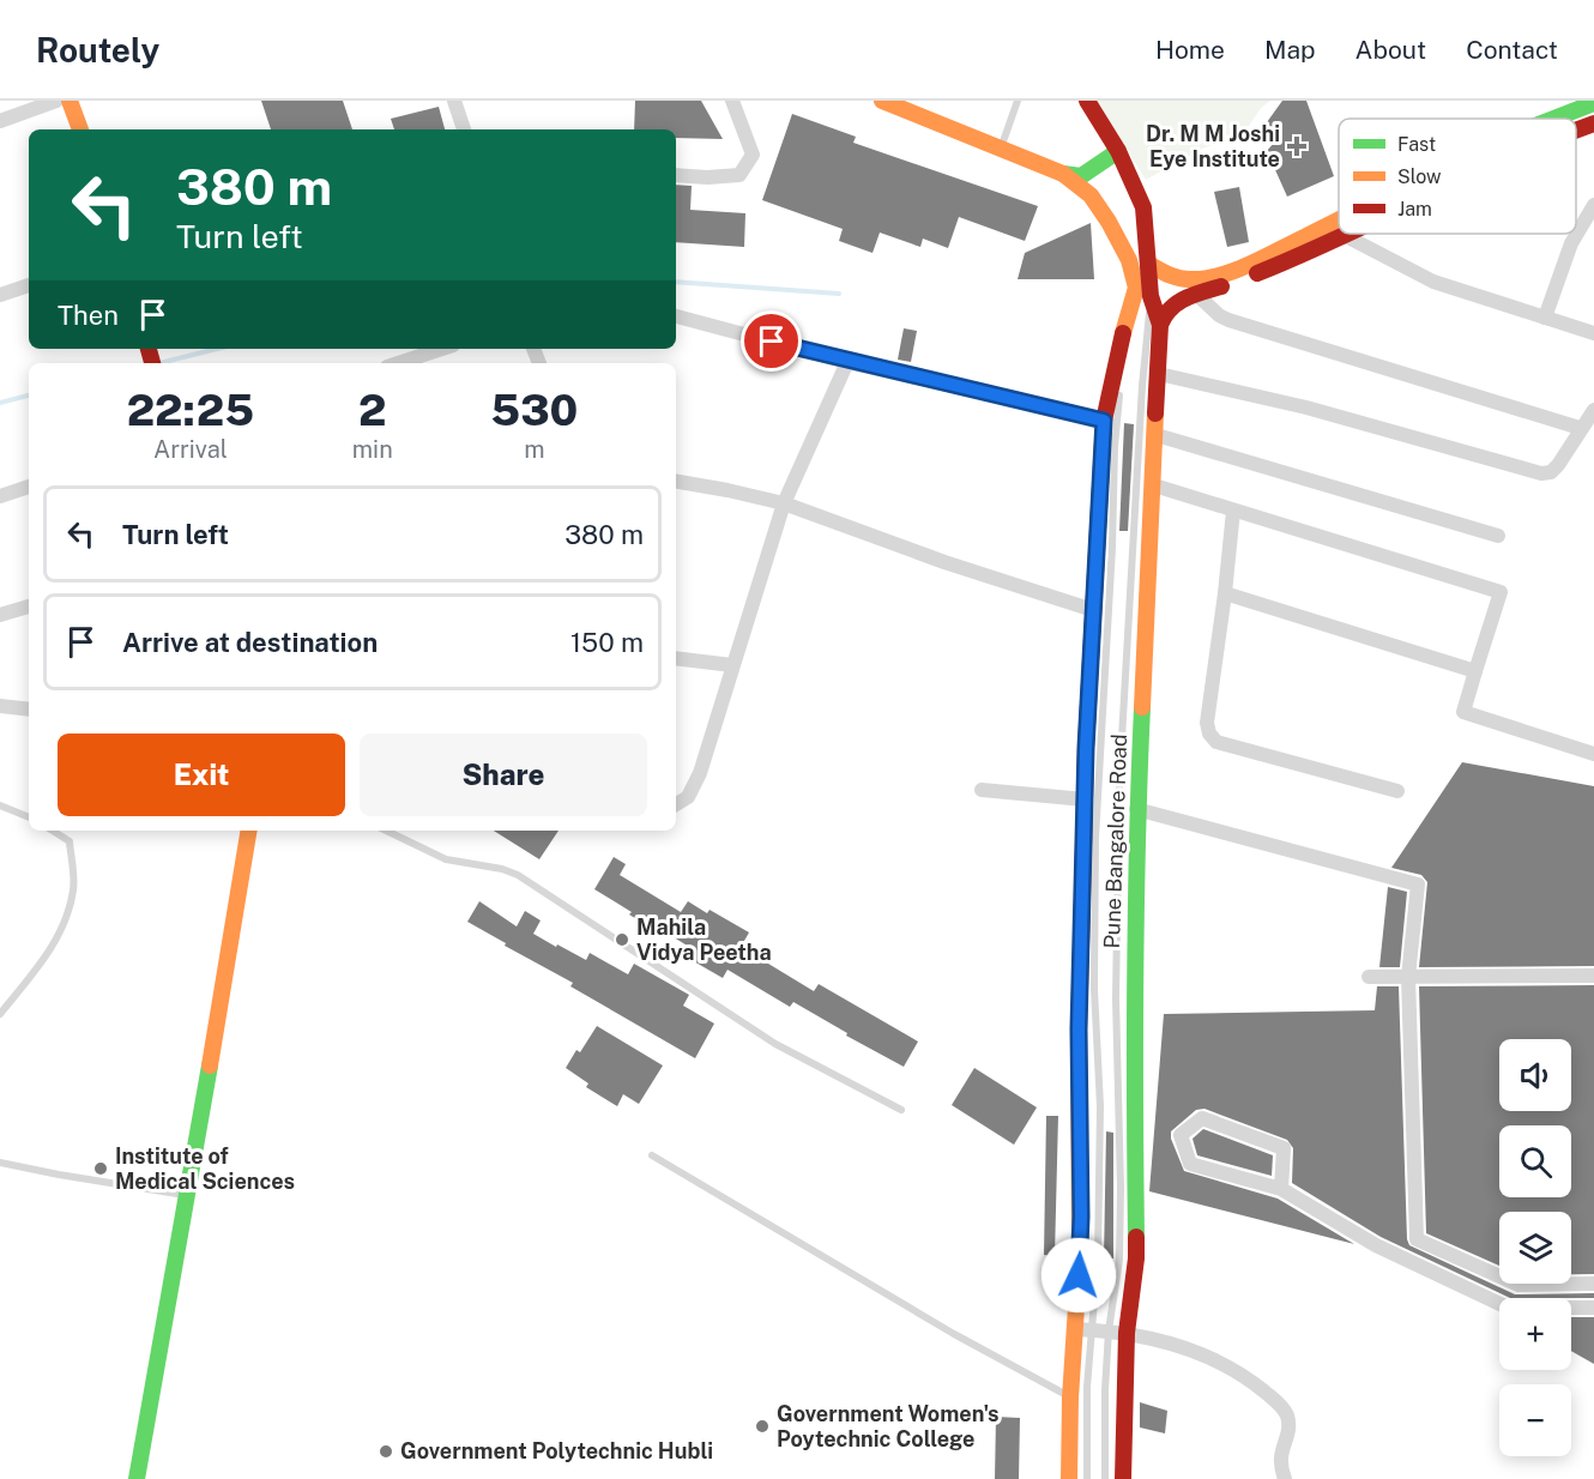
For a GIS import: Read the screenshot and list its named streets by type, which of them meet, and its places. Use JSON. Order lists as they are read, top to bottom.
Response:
{
  "streets": {
    "main road": ["Pune Bangalore Road"]
  },
  "places": {
    "health": ["Dr. M M Joshi Eye Institute"],
    "other": [
      "Mahila Vidya Peetha",
      "Institute of Medical Sciences",
      "Government Women's Poytechnic College",
      "Government Polytechnic Hubli"
    ]
  },
  "legend": ["Fast", "Slow", "Jam"],
  "page": {
    "header": "Routely",
    "nav": [
      "Home",
      "Map",
      "About",
      "Contact"
    ],
    "turn": ["380 m", "Turn left"],
    "then": "Then",
    "eta": [
      "22:25",
      "Arrival",
      "2",
      "min",
      "530",
      "m"
    ],
    "list": [
      {
        "name": "Turn left",
        "value": "380 m"
      },
      {
        "name": "Arrive at destination",
        "value": "150 m"
      }
    ],
    "buttons": ["Exit", "Share"],
    "map_buttons": ["+", "−"]
  }
}
